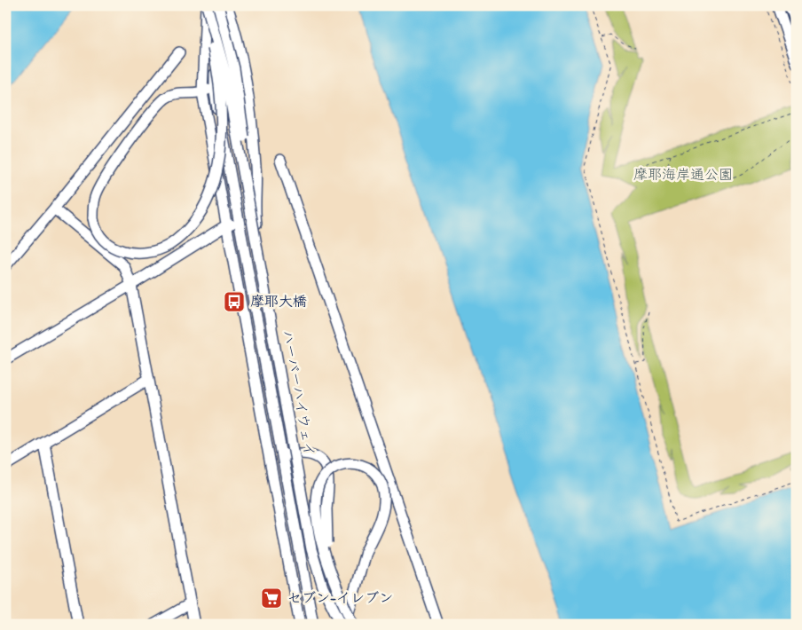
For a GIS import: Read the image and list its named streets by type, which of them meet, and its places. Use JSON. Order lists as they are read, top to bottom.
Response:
{
  "streets": {
    "street": ["ハーバーハイウェイ"]
  },
  "parks": ["摩耶海岸通公園"],
  "places": {
    "bus stop": ["摩耶大橋"],
    "supermarket": ["セブン-イレブン"]
  }
}
